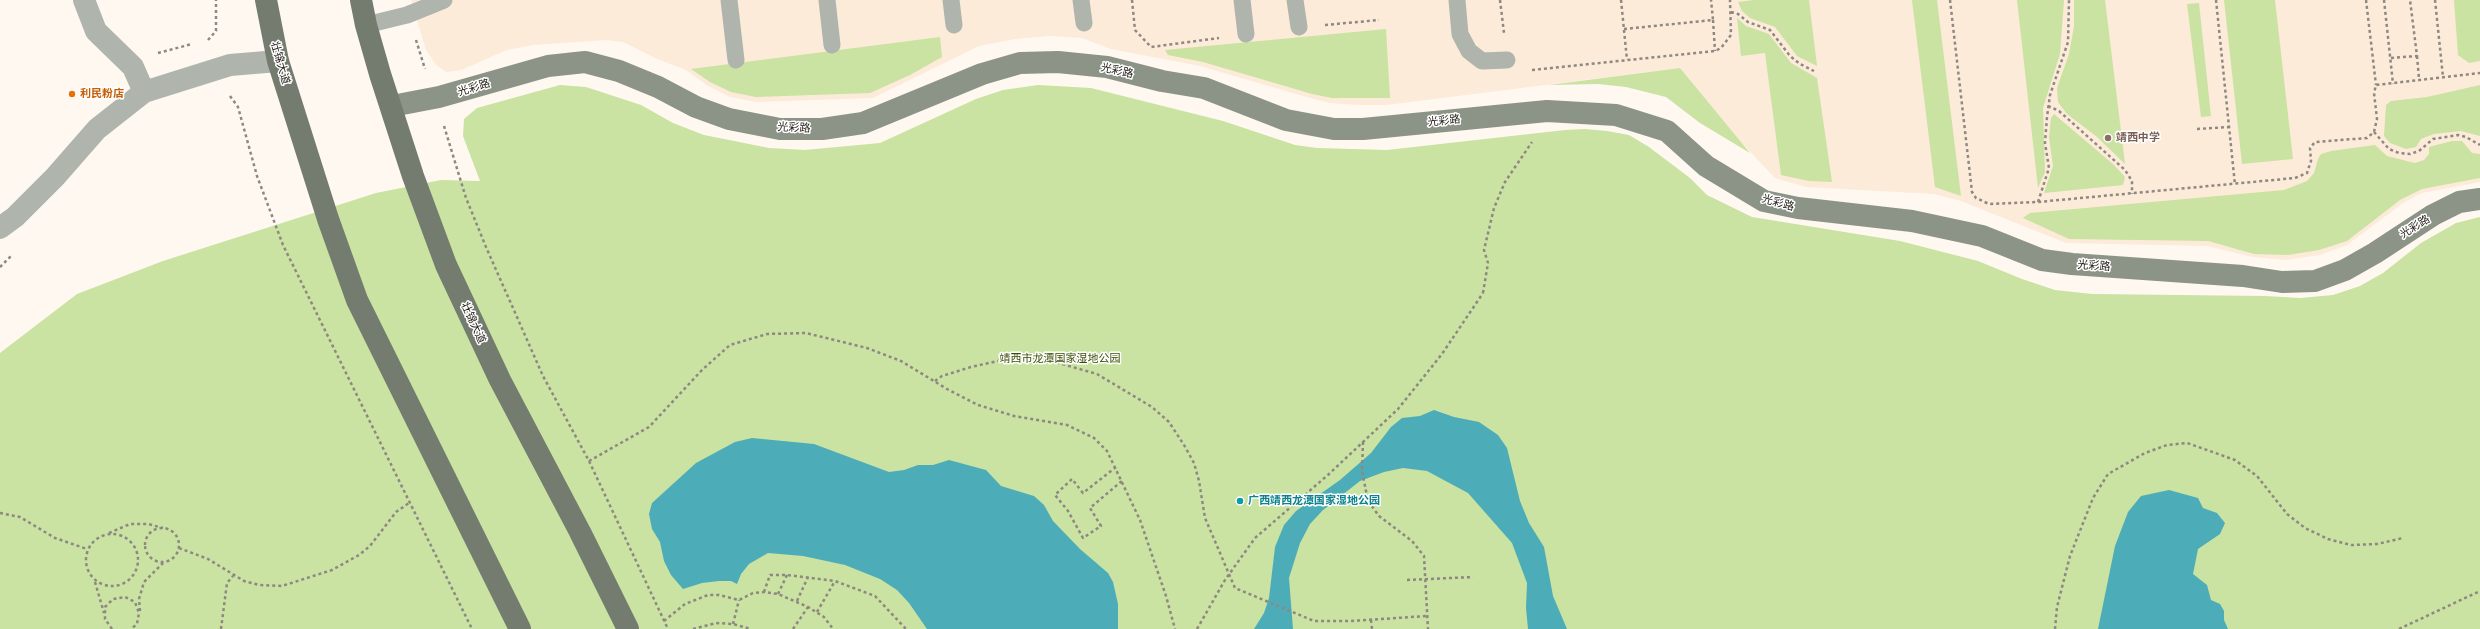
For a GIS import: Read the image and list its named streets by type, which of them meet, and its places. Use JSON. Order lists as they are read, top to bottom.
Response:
{
  "streets": {
    "main road": ["壮锦大道"],
    "street": ["光彩路"]
  },
  "crossings": [
    ["壮锦大道", "光彩路"]
  ],
  "parks": ["靖西市龙潭国家湿地公园"],
  "places": ["利民粉店", "靖西中学", "广西靖西龙潭国家湿地公园"]
}
